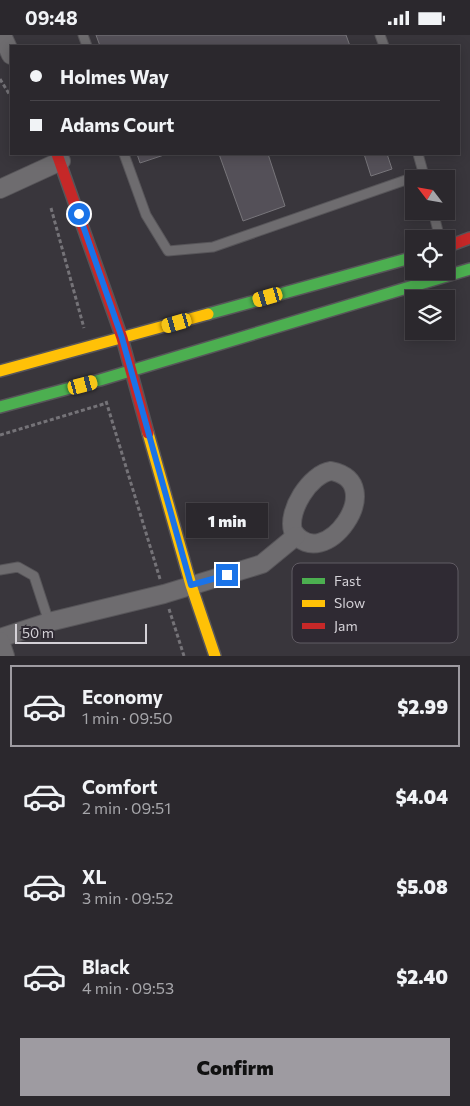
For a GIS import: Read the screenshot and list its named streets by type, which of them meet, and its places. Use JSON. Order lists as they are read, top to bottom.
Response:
{
  "legend": ["Fast", "Slow", "Jam"],
  "scale_bar": "50 m",
  "north": "top left",
  "page": {
    "status": "09:48",
    "banner": ["Holmes Way", "Adams Court"],
    "bubble": "1 min",
    "scale": "50 m",
    "list": [
      {
        "name": "Economy",
        "note": "1 min · 09:50",
        "value": "$2.99"
      },
      {
        "name": "Comfort",
        "note": "2 min · 09:51",
        "value": "$4.04"
      },
      {
        "name": "XL",
        "note": "3 min · 09:52",
        "value": "$5.08"
      },
      {
        "name": "Black",
        "note": "4 min · 09:53",
        "value": "$2.40"
      }
    ],
    "buttons": "Confirm"
  }
}
